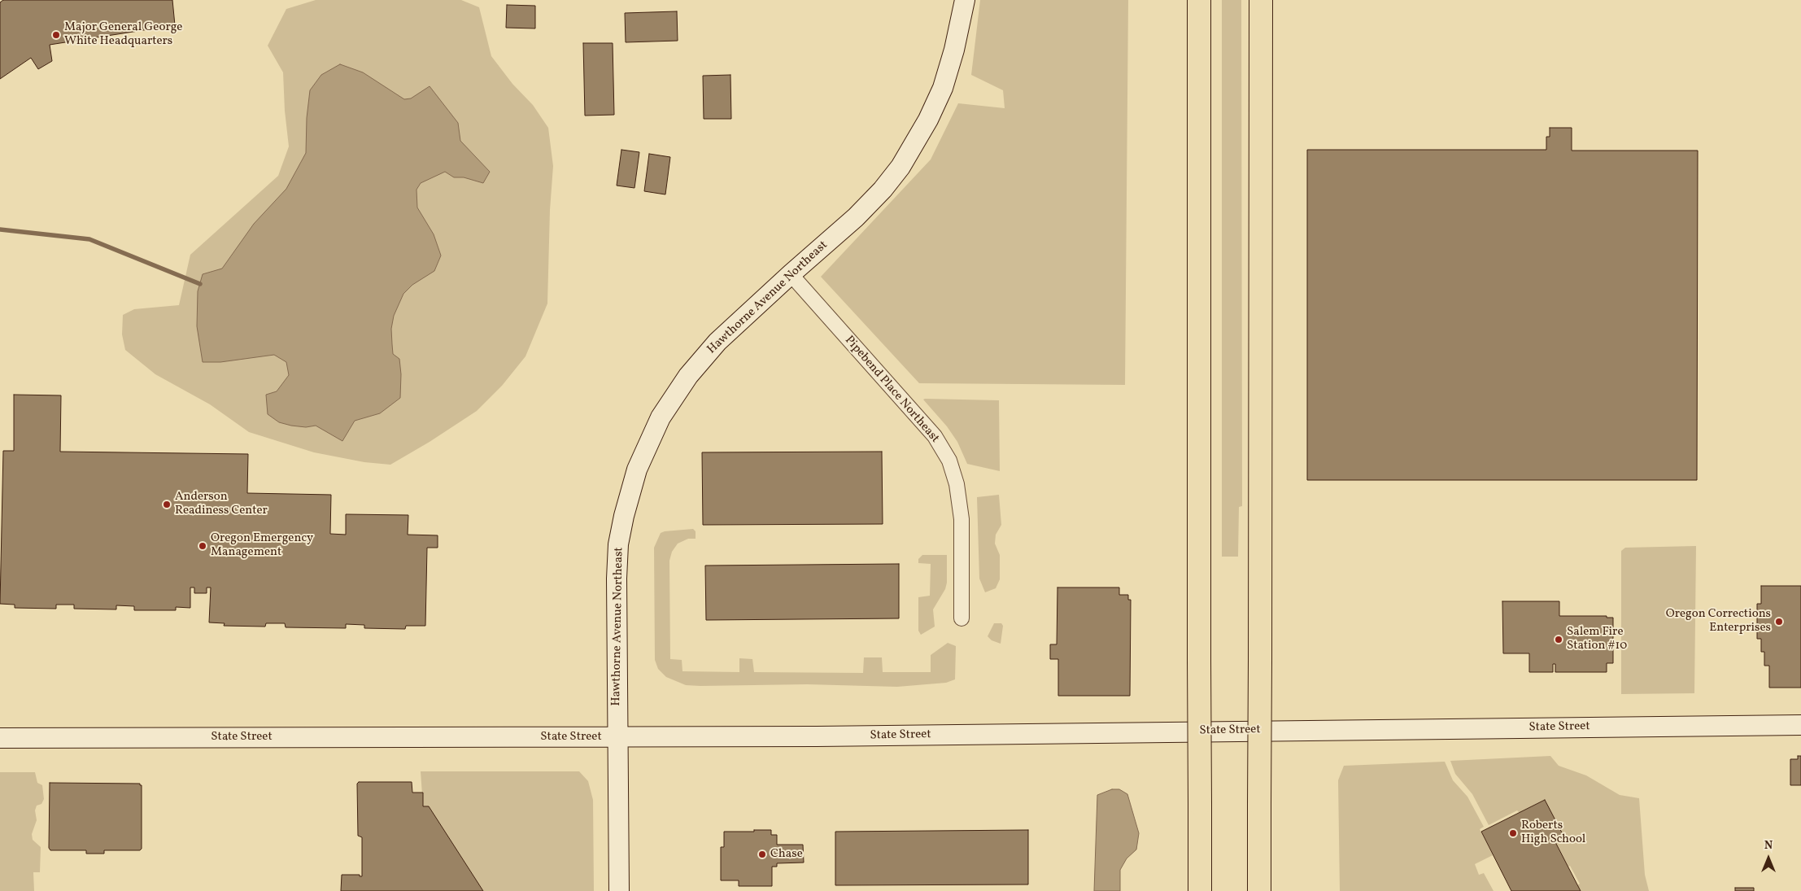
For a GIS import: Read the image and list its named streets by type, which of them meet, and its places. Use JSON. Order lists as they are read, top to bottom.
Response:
{
  "streets": {
    "main road": ["Hawthorne Avenue Northeast", "State Street"],
    "street": ["Pipebend Place Northeast"]
  },
  "crossings": [
    ["Hawthorne Avenue Northeast", "Pipebend Place Northeast"],
    ["Hawthorne Avenue Northeast", "State Street"]
  ],
  "places": [
    "Major General George White Headquarters",
    "Anderson Readiness Center",
    "Oregon Emergency Management",
    "Oregon Corrections Enterprises",
    "Salem Fire Station #10",
    "Roberts High School",
    "Chase"
  ],
  "north": "top"
}
